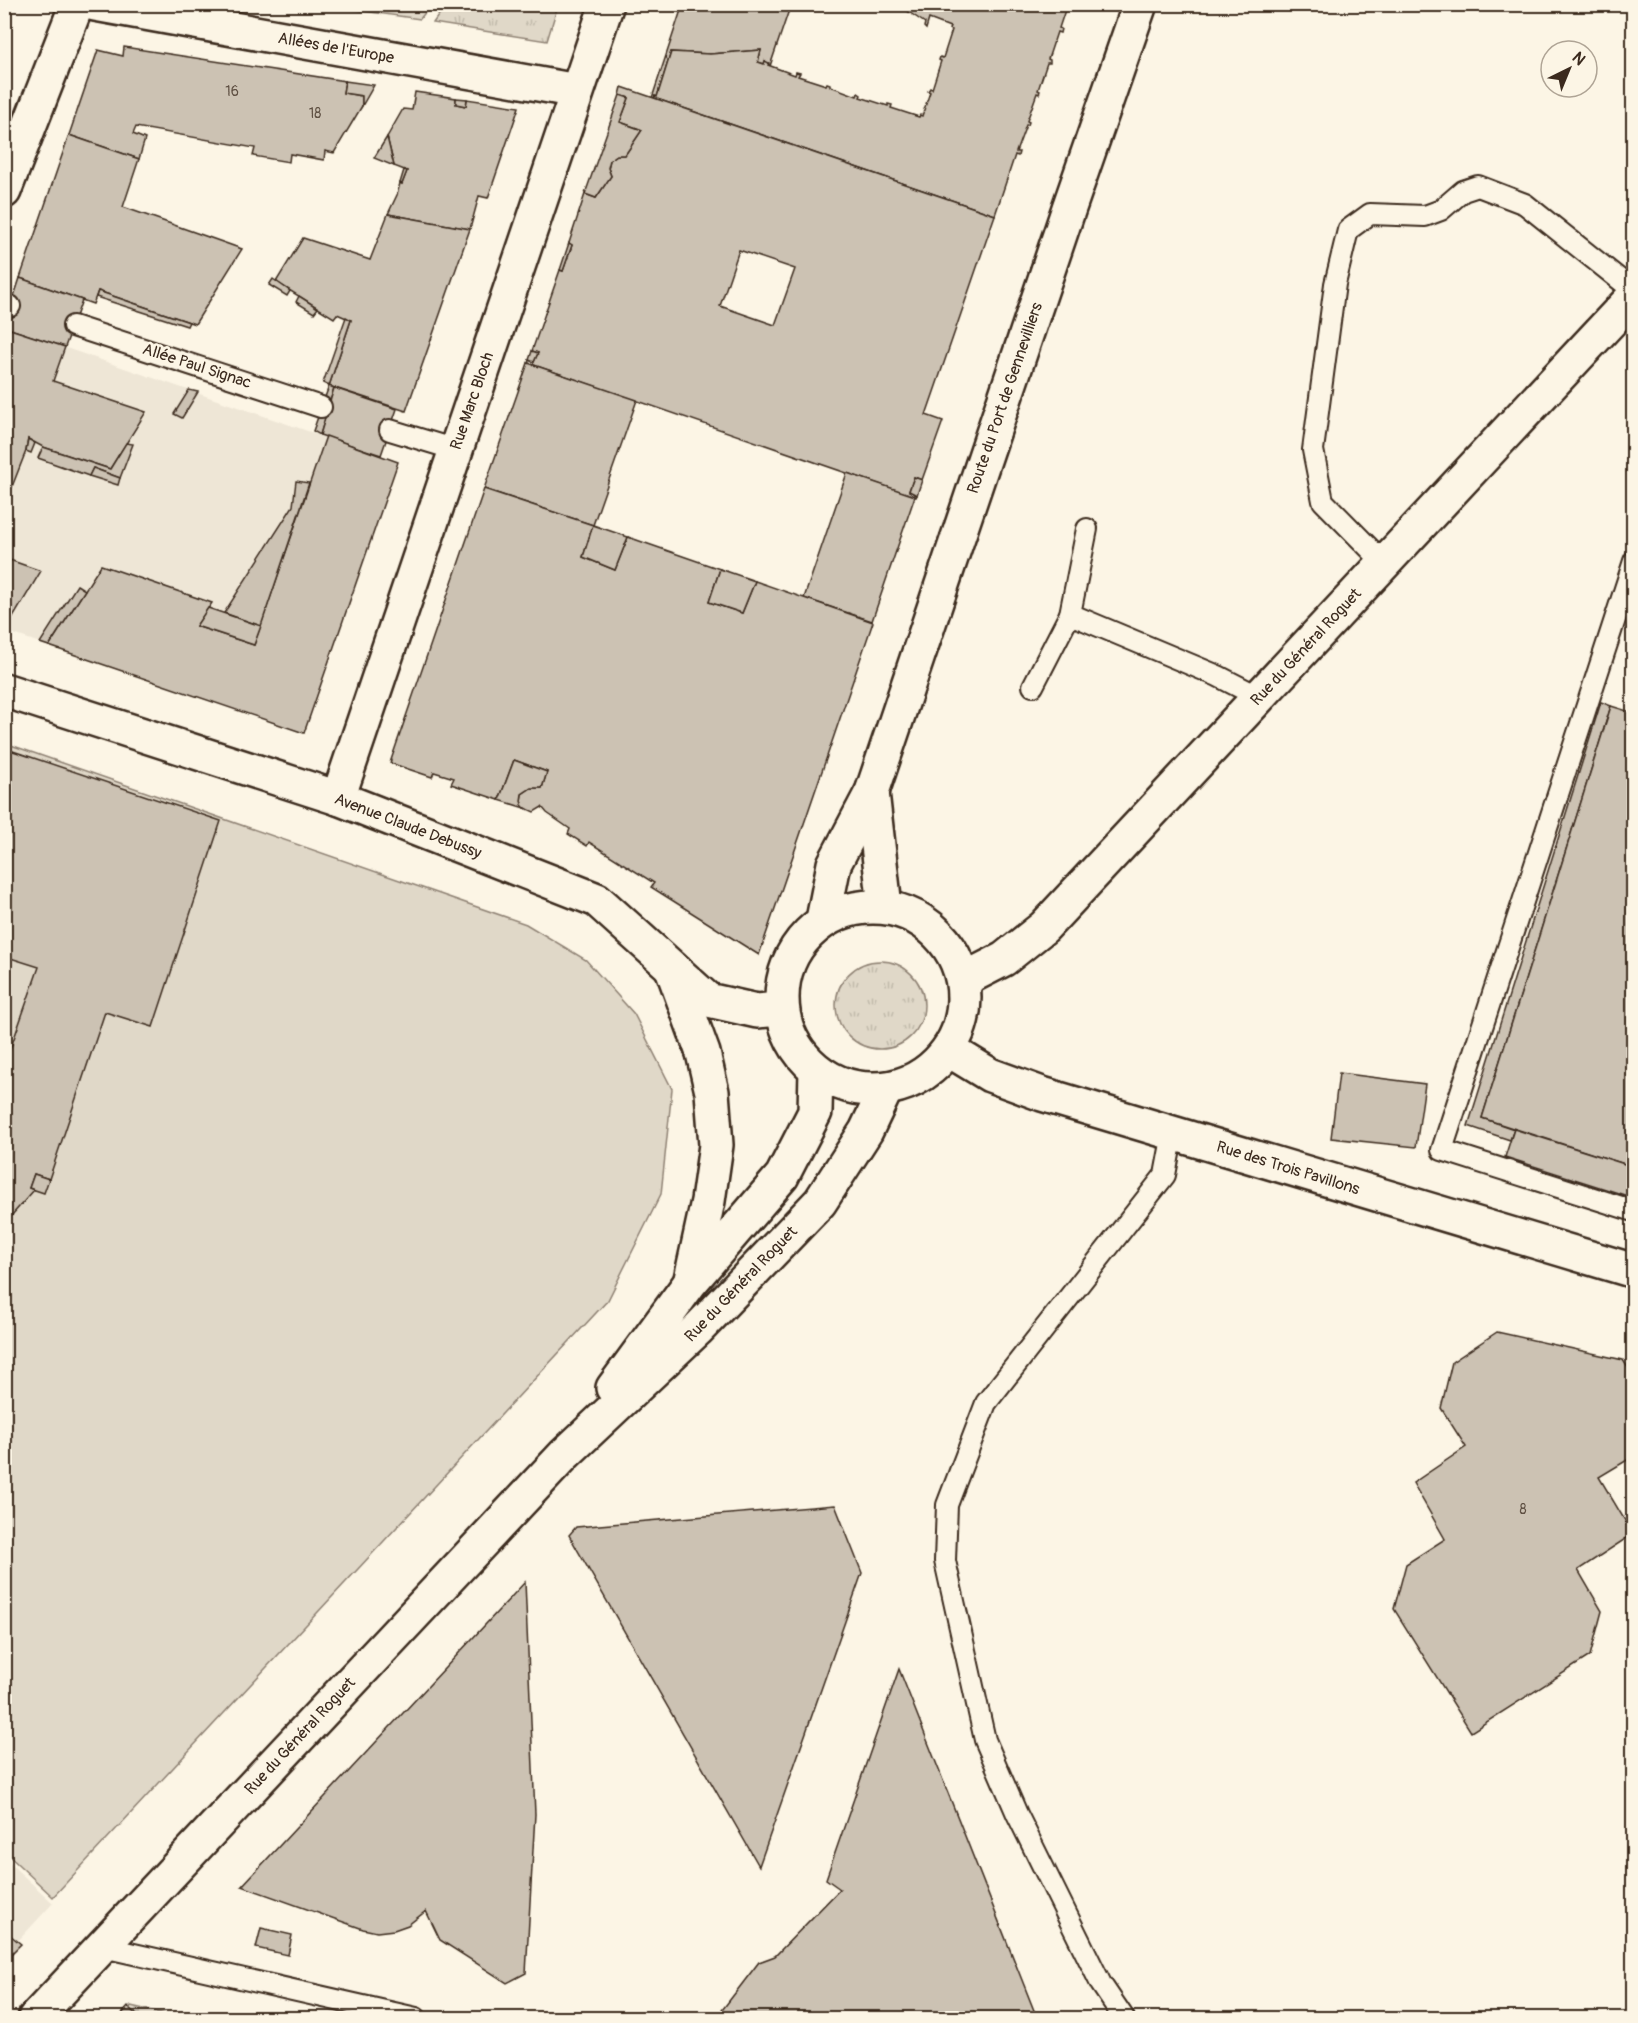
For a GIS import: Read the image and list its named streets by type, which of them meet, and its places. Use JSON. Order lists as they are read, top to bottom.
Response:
{
  "streets": {
    "street": [
      "Allées de l'Europe",
      "Route du Port de Gennevilliers",
      "Rue Marc Bloch",
      "Rue du Général Roguet",
      "Avenue Claude Debussy",
      "Rue des Trois Pavillons"
    ],
    "lane": ["Allée Paul Signac"]
  },
  "crossings": [
    ["Allées de l'Europe", "Rue Marc Bloch"],
    ["Route du Port de Gennevilliers", "Rue du Général Roguet"],
    ["Route du Port de Gennevilliers", "Avenue Claude Debussy"],
    ["Route du Port de Gennevilliers", "Rue des Trois Pavillons"],
    ["Rue Marc Bloch", "Avenue Claude Debussy"],
    ["Rue du Général Roguet", "Avenue Claude Debussy"],
    ["Rue du Général Roguet", "Rue des Trois Pavillons"],
    ["Avenue Claude Debussy", "Rue des Trois Pavillons"]
  ],
  "house_numbers": ["16", "18", "8"],
  "north": "top right"
}
